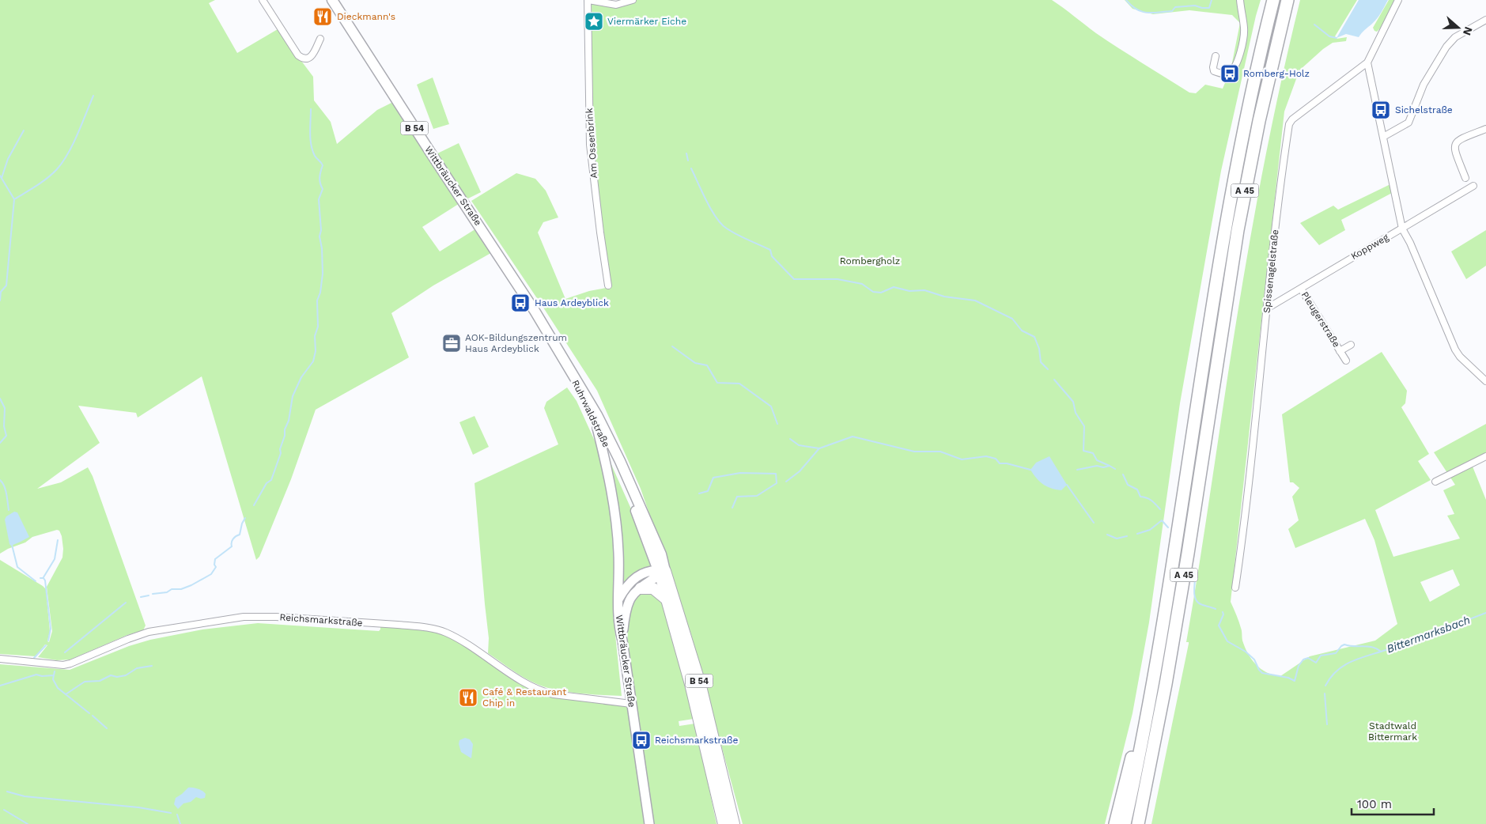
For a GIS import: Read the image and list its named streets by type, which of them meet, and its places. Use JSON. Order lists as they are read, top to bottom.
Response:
{
  "streets": {
    "highway": ["B 54", "A 45", "Ruhrwaldstraße"],
    "main road": ["Wittbräucker Straße"],
    "street": [
      "Am Ossenbrink",
      "Koppweg",
      "Spissenagelstraße",
      "Pleugerstraße",
      "Reichsmarkstraße"
    ]
  },
  "crossings": [
    ["Wittbräucker Straße", "Ruhrwaldstraße"],
    ["Wittbräucker Straße", "Reichsmarkstraße"],
    ["Koppweg", "Spissenagelstraße"],
    ["Koppweg", "Pleugerstraße"]
  ],
  "water": ["Bittermarksbach"],
  "parks": ["Rombergholz", "Stadtwald Bittermark"],
  "places": {
    "restaurant": ["Dieckmann's", "Café & Restaurant Chip in"],
    "place": ["Viermärker Eiche"],
    "bus stop": [
      "Romberg-Holz",
      "Sichelstraße",
      "Haus Ardeyblick",
      "Reichsmarkstraße"
    ],
    "office": ["AOK-Bildungszentrum Haus Ardeyblick"]
  },
  "scale_bar": "100 m",
  "north": "right"
}
